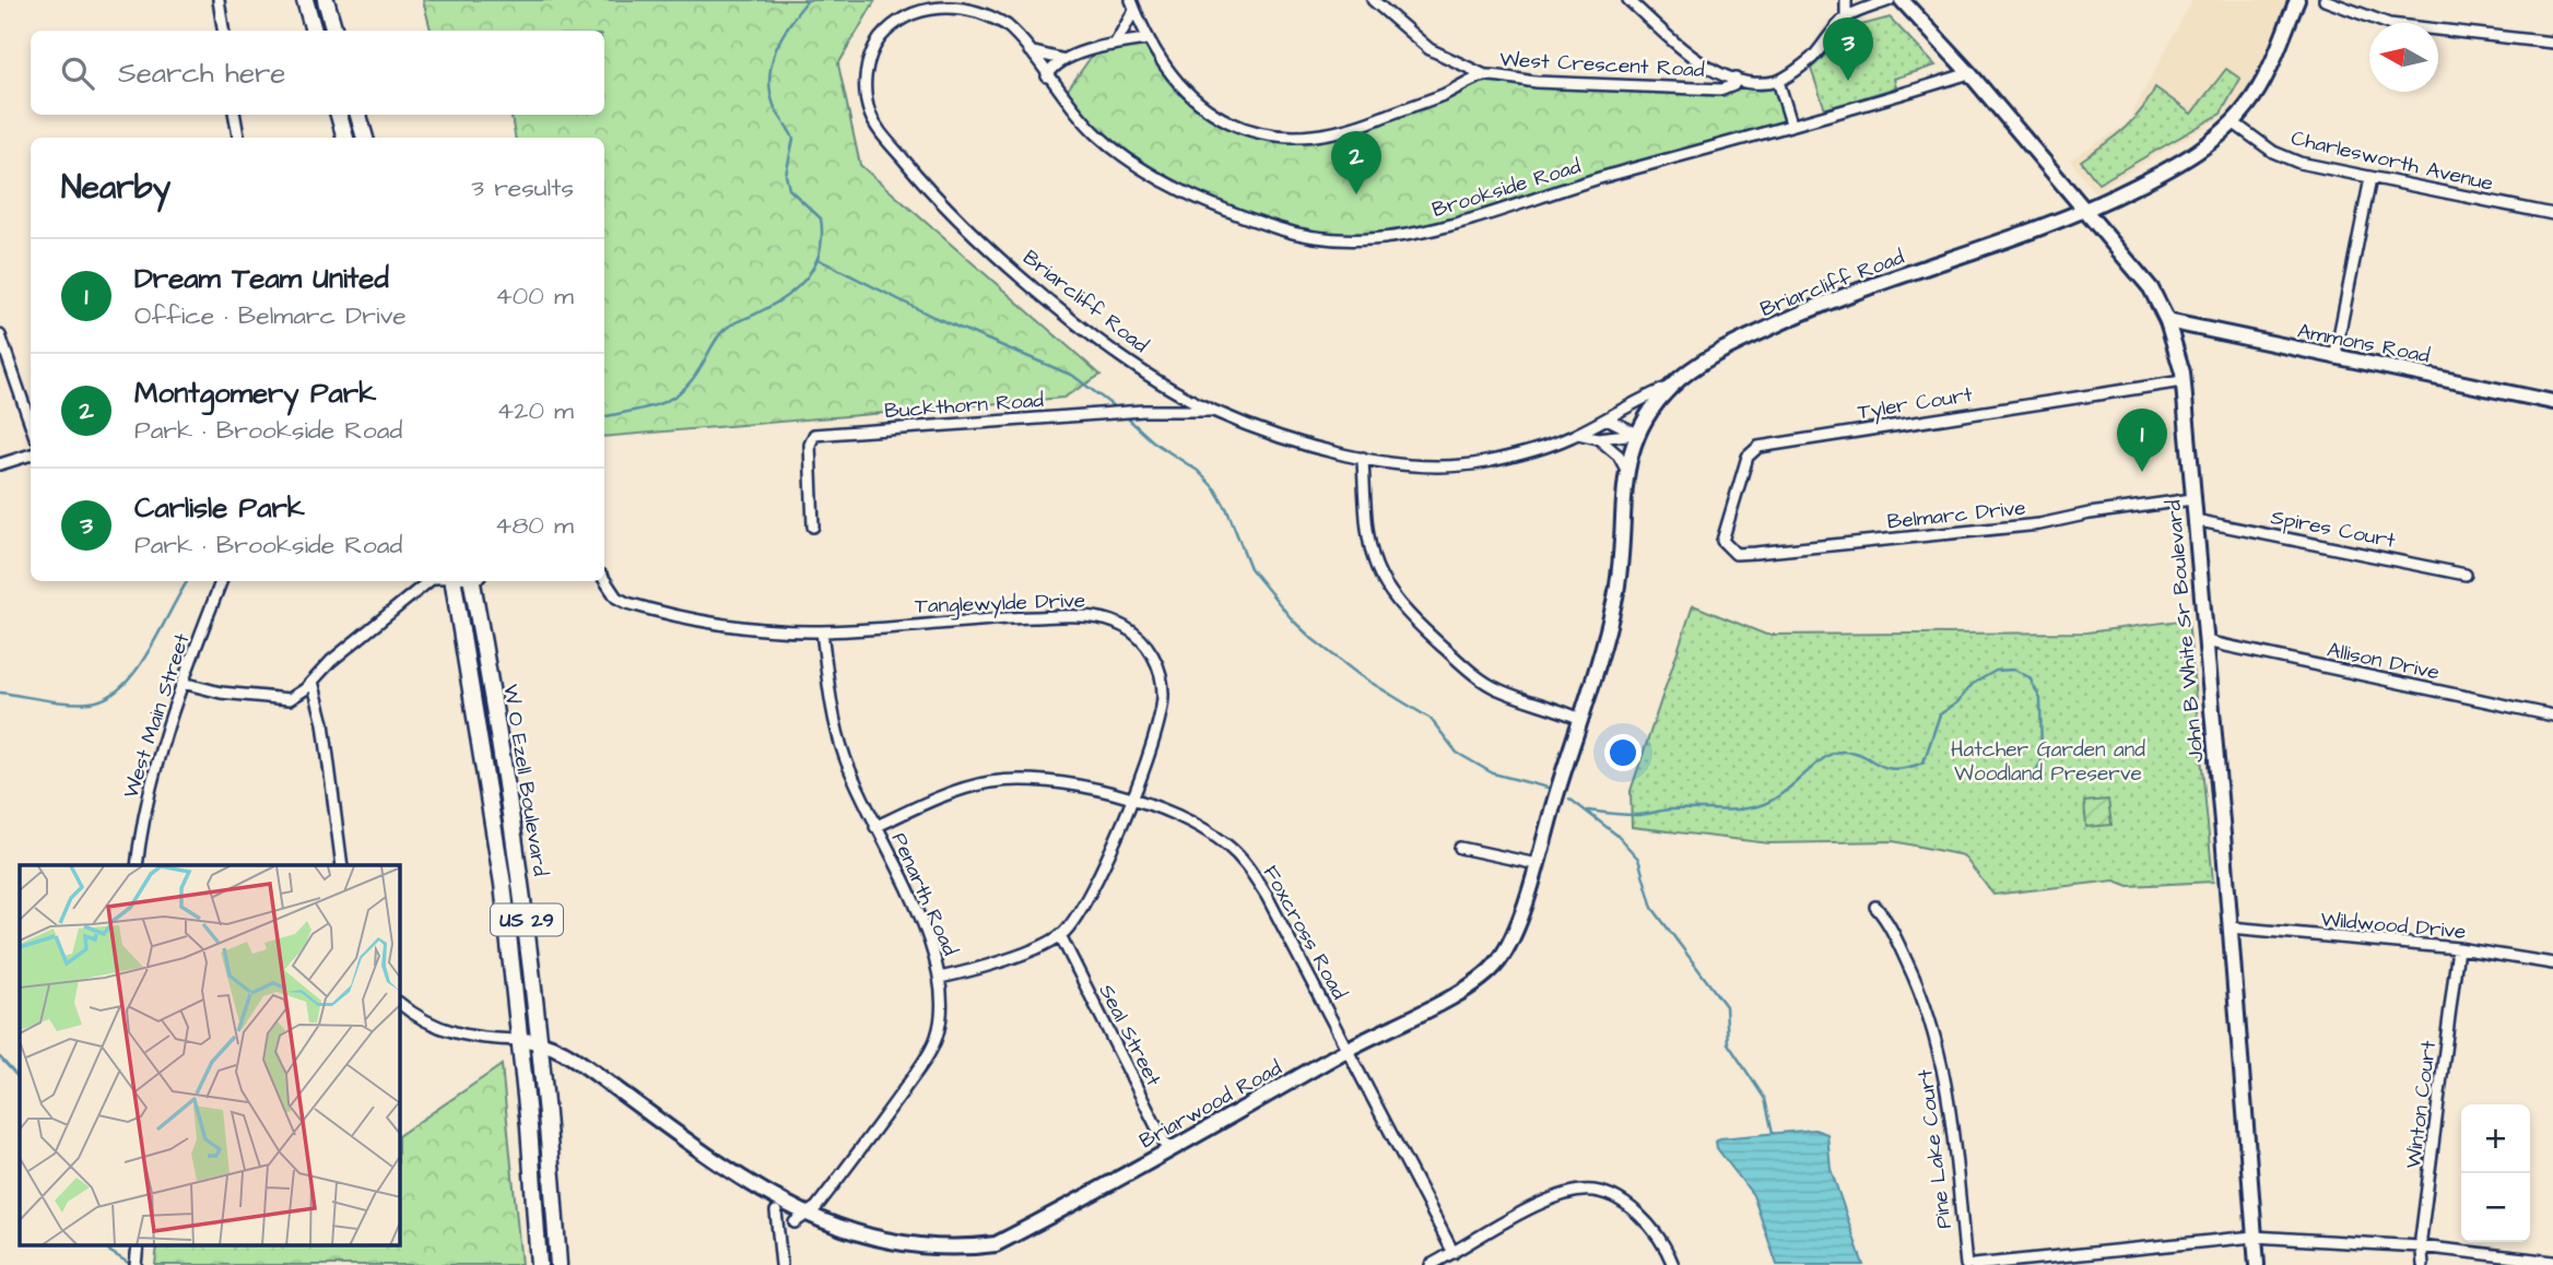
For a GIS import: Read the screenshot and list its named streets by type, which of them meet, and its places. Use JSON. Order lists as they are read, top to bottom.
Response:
{
  "streets": {
    "main road": ["W O Ezell Boulevard", "US 29"],
    "street": [
      "West Crescent Road",
      "Charlesworth Avenue",
      "Brookside Road",
      "Briarcliff Road",
      "Ammons Road",
      "Tyler Court",
      "Buckthorn Road",
      "Belmarc Drive",
      "Spires Court",
      "Tanglewylde Drive",
      "John B White Sr Boulevard",
      "Allison Drive",
      "West Main Street",
      "Penarth Road",
      "Wildwood Drive",
      "Foxcross Road",
      "Seal Street",
      "Briarwood Road",
      "Winton Court",
      "Pine Lake Court"
    ]
  },
  "crossings": [
    ["Charlesworth Avenue", "Briarcliff Road"],
    ["Brookside Road", "Briarcliff Road"],
    ["Brookside Road", "John B White Sr Boulevard"],
    ["Briarcliff Road", "Buckthorn Road"],
    ["Briarcliff Road", "John B White Sr Boulevard"],
    ["Briarcliff Road", "Briarwood Road"],
    ["Ammons Road", "John B White Sr Boulevard"],
    ["Tyler Court", "Belmarc Drive"],
    ["Tyler Court", "John B White Sr Boulevard"],
    ["Belmarc Drive", "John B White Sr Boulevard"],
    ["Spires Court", "John B White Sr Boulevard"],
    ["Tanglewylde Drive", "Penarth Road"],
    ["Tanglewylde Drive", "Foxcross Road"],
    ["Tanglewylde Drive", "Seal Street"],
    ["John B White Sr Boulevard", "Allison Drive"],
    ["John B White Sr Boulevard", "Wildwood Drive"],
    ["Penarth Road", "Foxcross Road"],
    ["Wildwood Drive", "Winton Court"],
    ["Foxcross Road", "Briarwood Road"],
    ["Seal Street", "Briarwood Road"]
  ],
  "parks": ["Hatcher Garden and Woodland Preserve"],
  "north": "left",
  "page": {
    "pins": ["3", "2", "1"],
    "search": "Search here",
    "heading": ["Nearby", "3 results"],
    "list": [
      {
        "mark": "1",
        "name": "Dream Team United",
        "note": "Office · Belmarc Drive",
        "value": "400 m"
      },
      {
        "mark": "2",
        "name": "Montgomery Park",
        "note": "Park · Brookside Road",
        "value": "420 m"
      },
      {
        "mark": "3",
        "name": "Carlisle Park",
        "note": "Park · Brookside Road",
        "value": "480 m"
      }
    ],
    "map_buttons": ["+", "−"]
  }
}
